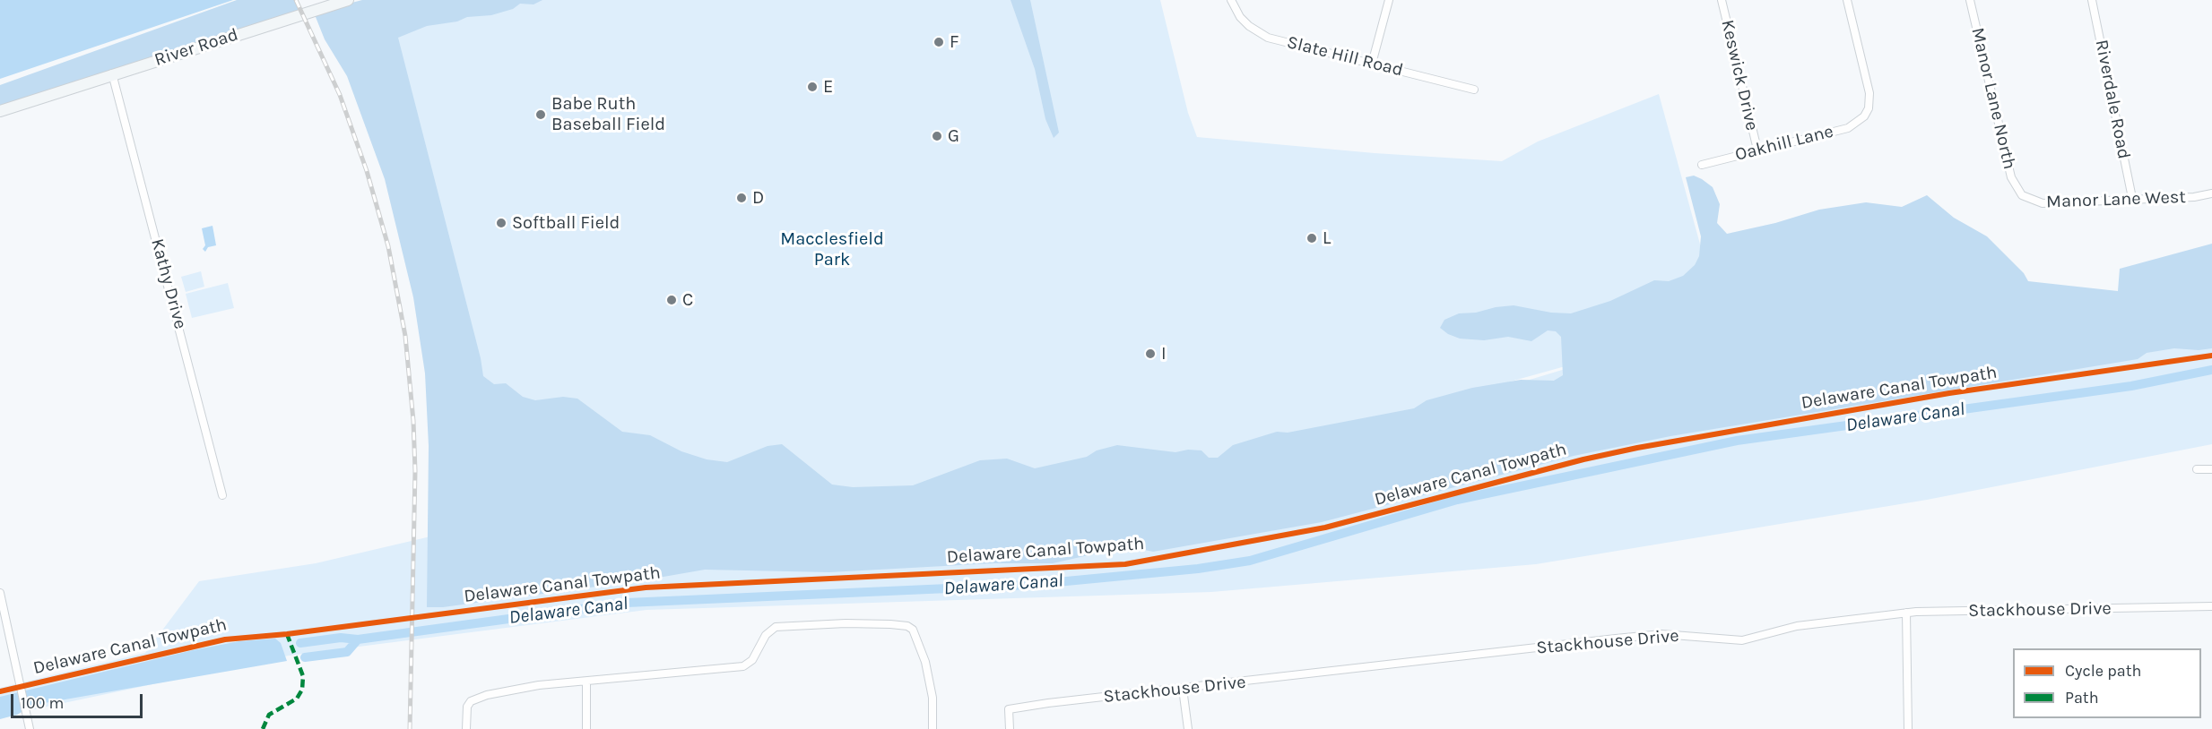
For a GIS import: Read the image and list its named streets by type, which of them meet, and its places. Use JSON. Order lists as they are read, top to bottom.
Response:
{
  "streets": {
    "main road": ["River Road"],
    "street": [
      "Slate Hill Road",
      "Keswick Drive",
      "Manor Lane North",
      "Riverdale Road",
      "Oakhill Lane",
      "Manor Lane West",
      "Kathy Drive",
      "Stackhouse Drive"
    ],
    "cycle path": ["Delaware Canal Towpath"]
  },
  "crossings": [
    ["River Road", "Kathy Drive"],
    ["Keswick Drive", "Oakhill Lane"],
    ["Manor Lane North", "Manor Lane West"],
    ["Riverdale Road", "Manor Lane West"]
  ],
  "water": ["Delaware Canal"],
  "parks": ["Macclesfield Park"],
  "places": [
    "F",
    "E",
    "Babe Ruth Baseball Field",
    "G",
    "D",
    "Softball Field",
    "L",
    "C",
    "I"
  ],
  "legend": ["Cycle path", "Path"],
  "scale_bar": "100 m"
}
